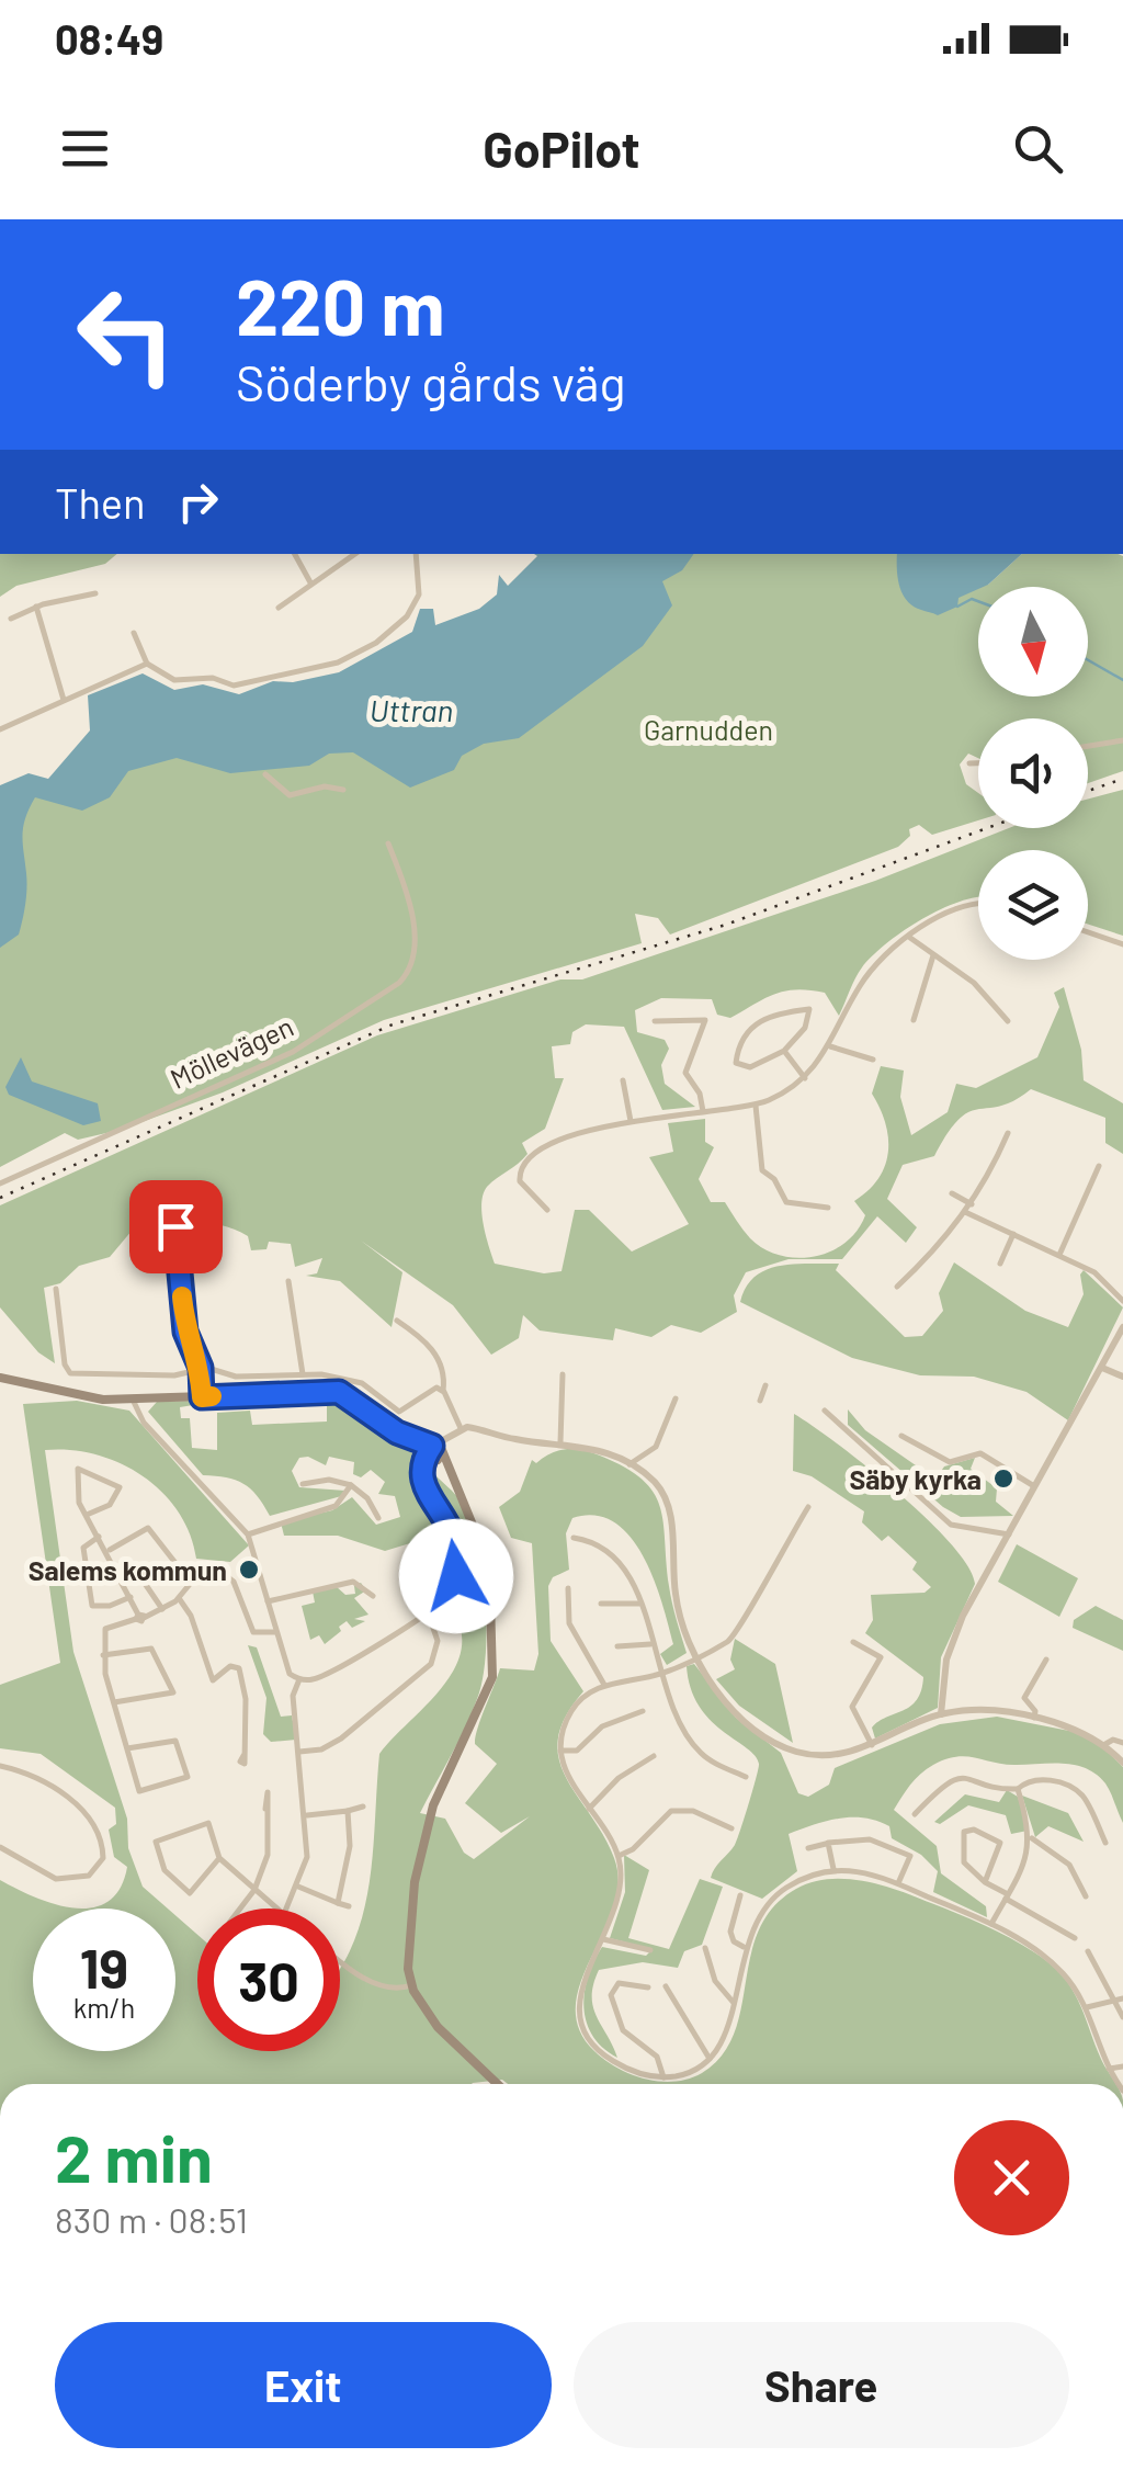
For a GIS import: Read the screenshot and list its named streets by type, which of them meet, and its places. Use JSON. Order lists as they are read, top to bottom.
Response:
{
  "streets": {
    "street": ["Möllevägen"]
  },
  "water": ["Uttran"],
  "parks": ["Garnudden"],
  "places": ["Säby kyrka", "Salems kommun"],
  "north": "bottom",
  "page": {
    "status": "08:49",
    "header": "GoPilot",
    "turn": ["220 m", "Söderby gårds väg"],
    "then": "Then",
    "speed": "19 km/h",
    "limit": "30",
    "heading": ["2 min", "830 m · 08:51"],
    "buttons": ["Exit", "Share"]
  }
}
